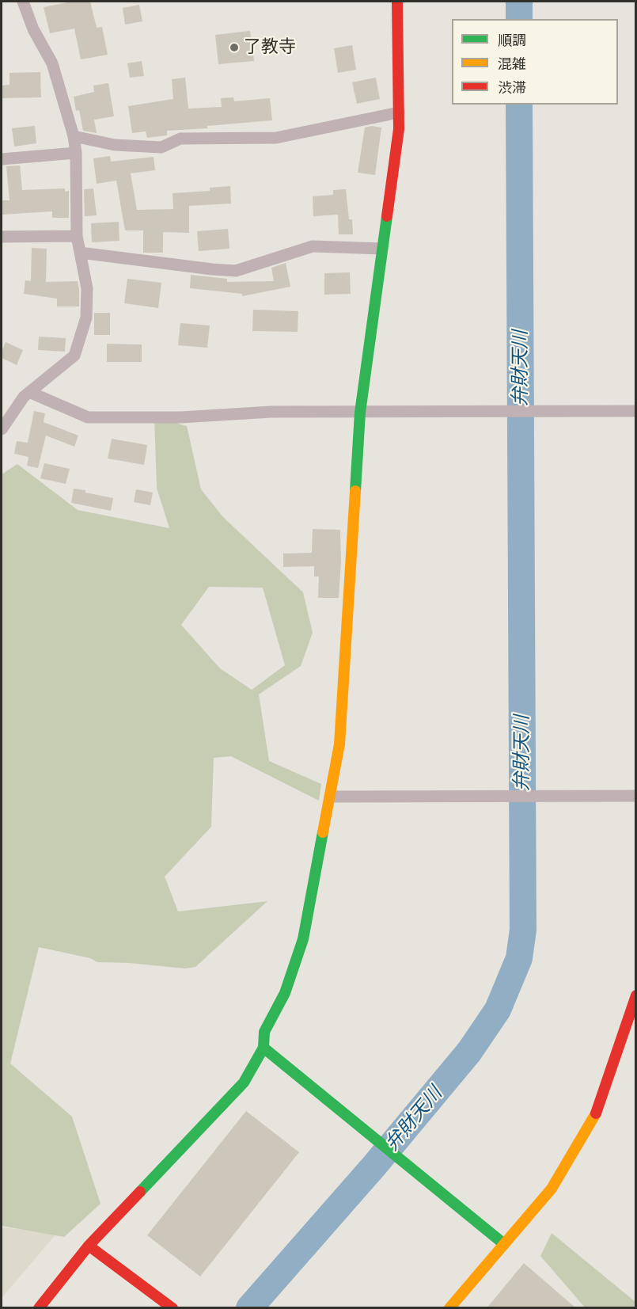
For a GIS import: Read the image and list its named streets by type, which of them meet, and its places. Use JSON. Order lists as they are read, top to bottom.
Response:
{
  "water": ["弁財天川"],
  "places": ["了教寺"],
  "legend": ["順調", "混雑", "渋滞"]
}
